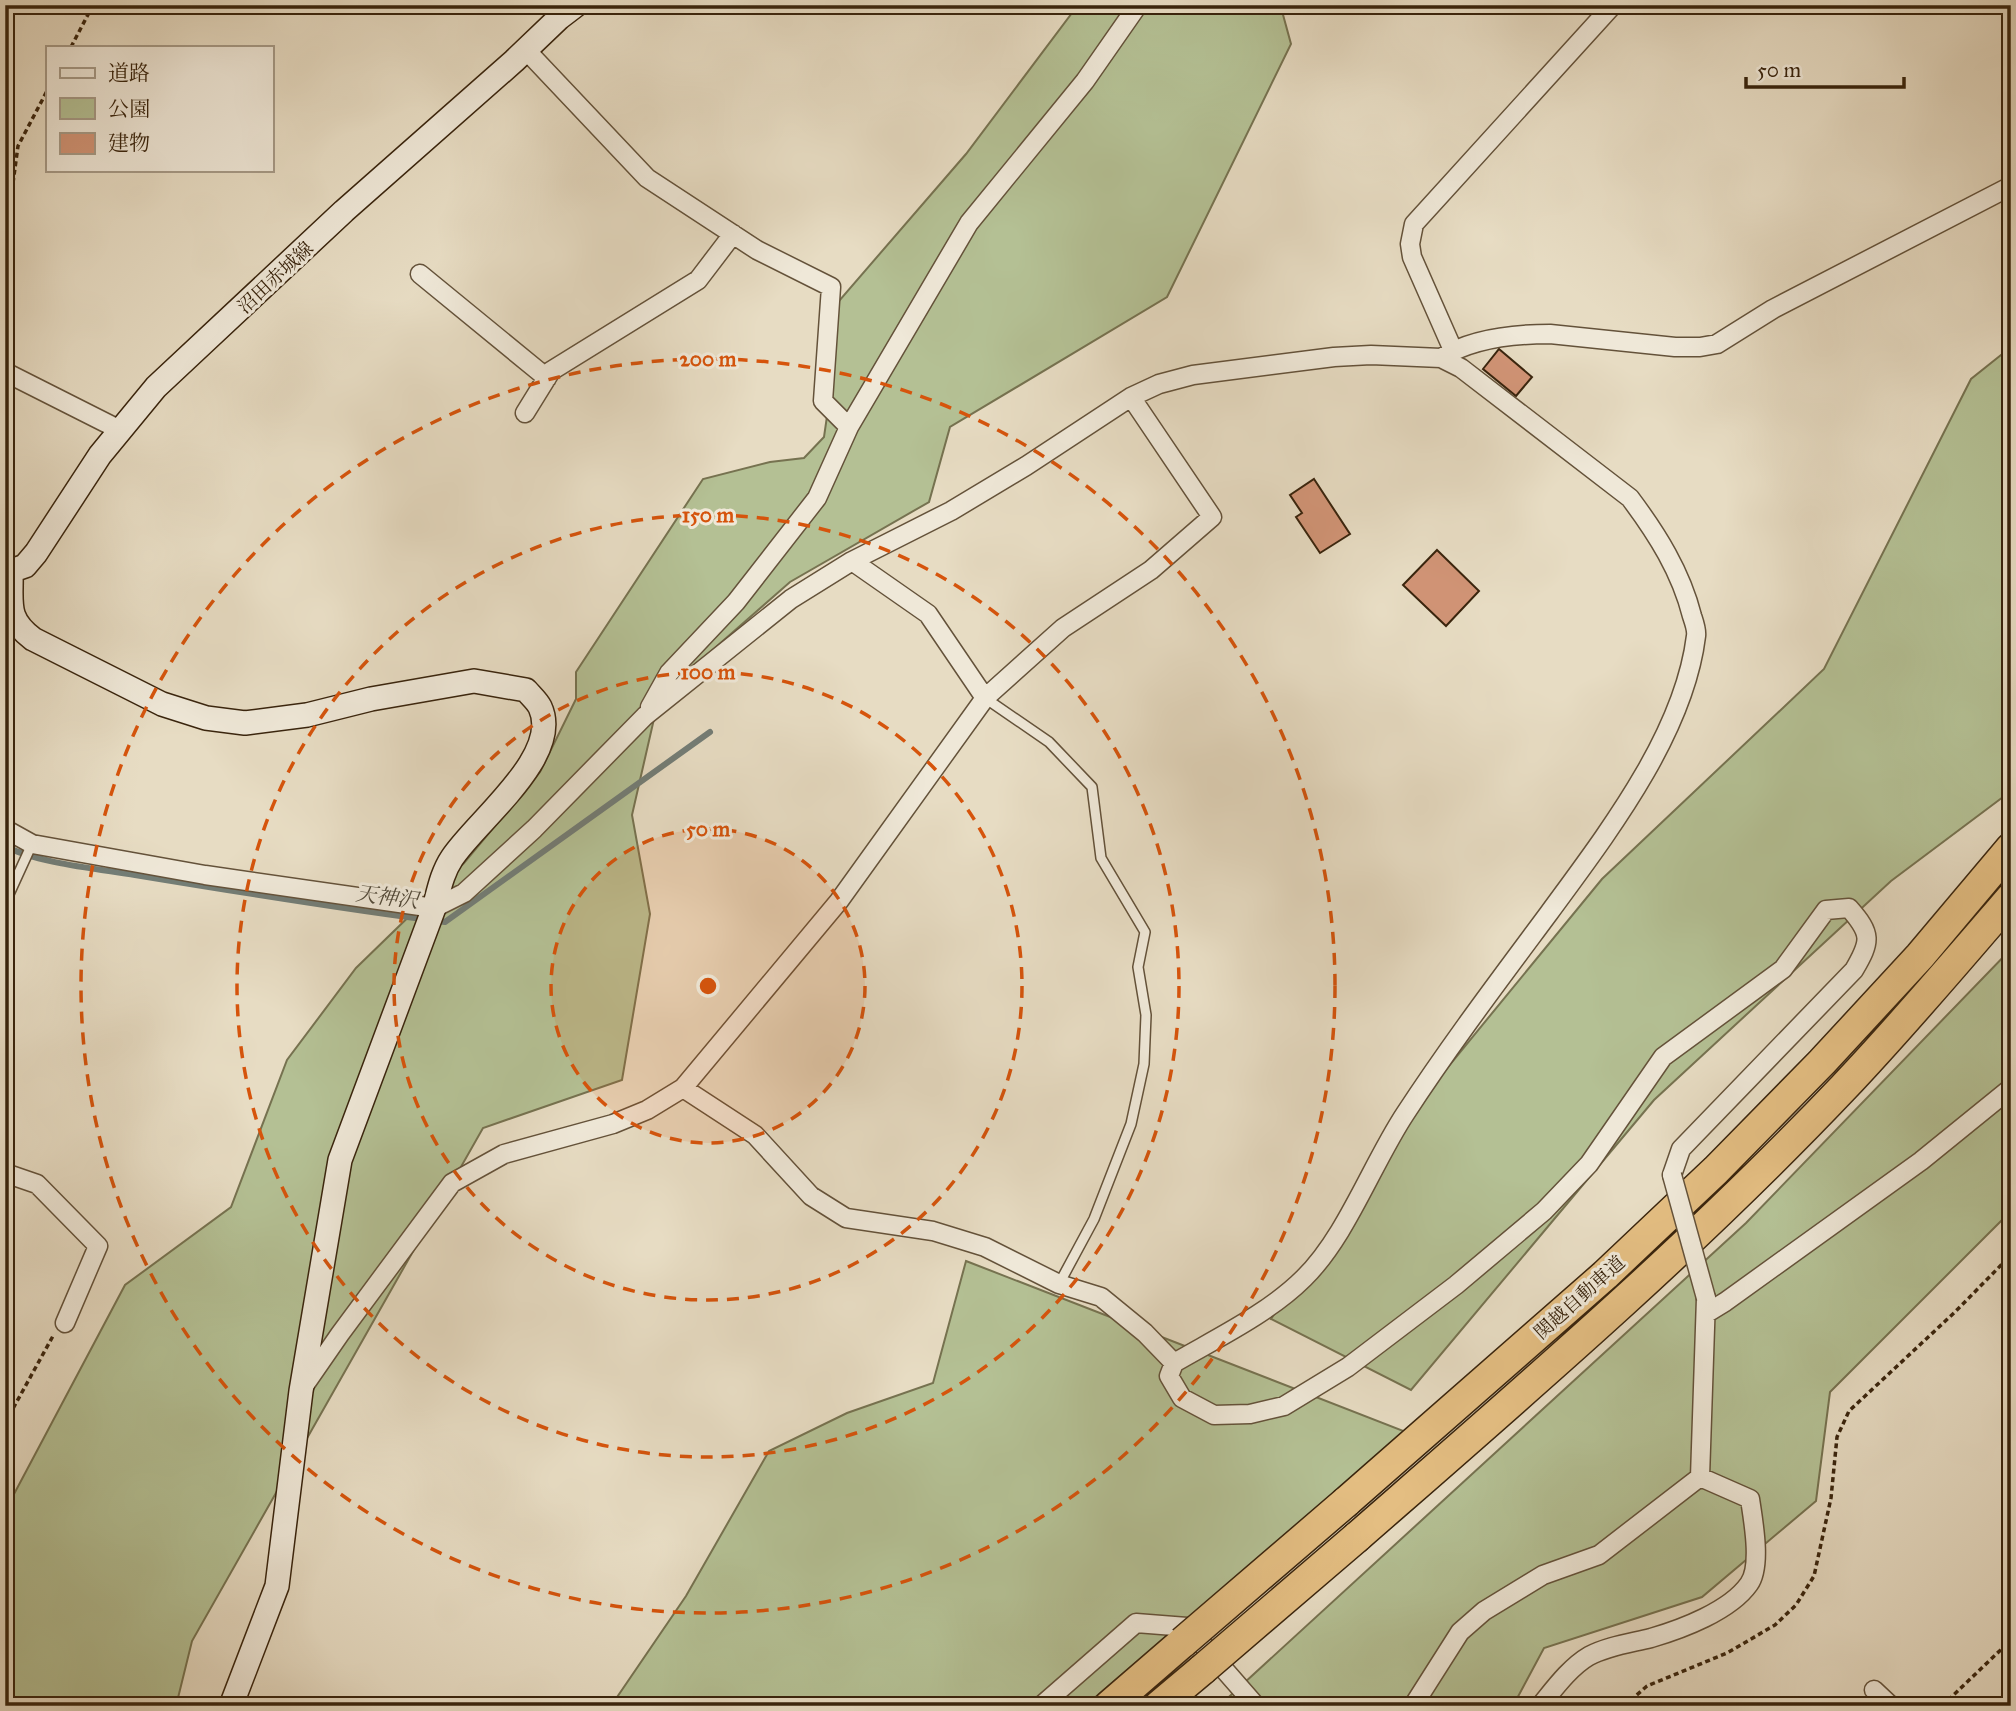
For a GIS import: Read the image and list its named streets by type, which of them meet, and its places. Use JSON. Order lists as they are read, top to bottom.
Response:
{
  "streets": {
    "highway": ["関越自動車道"],
    "street": ["沼田赤城線"]
  },
  "water": ["天神沢"],
  "legend": ["道路", "公園", "建物"],
  "scale_bar": "50 m",
  "rings": [
    "200 m",
    "150 m",
    "100 m",
    "50 m"
  ]
}
